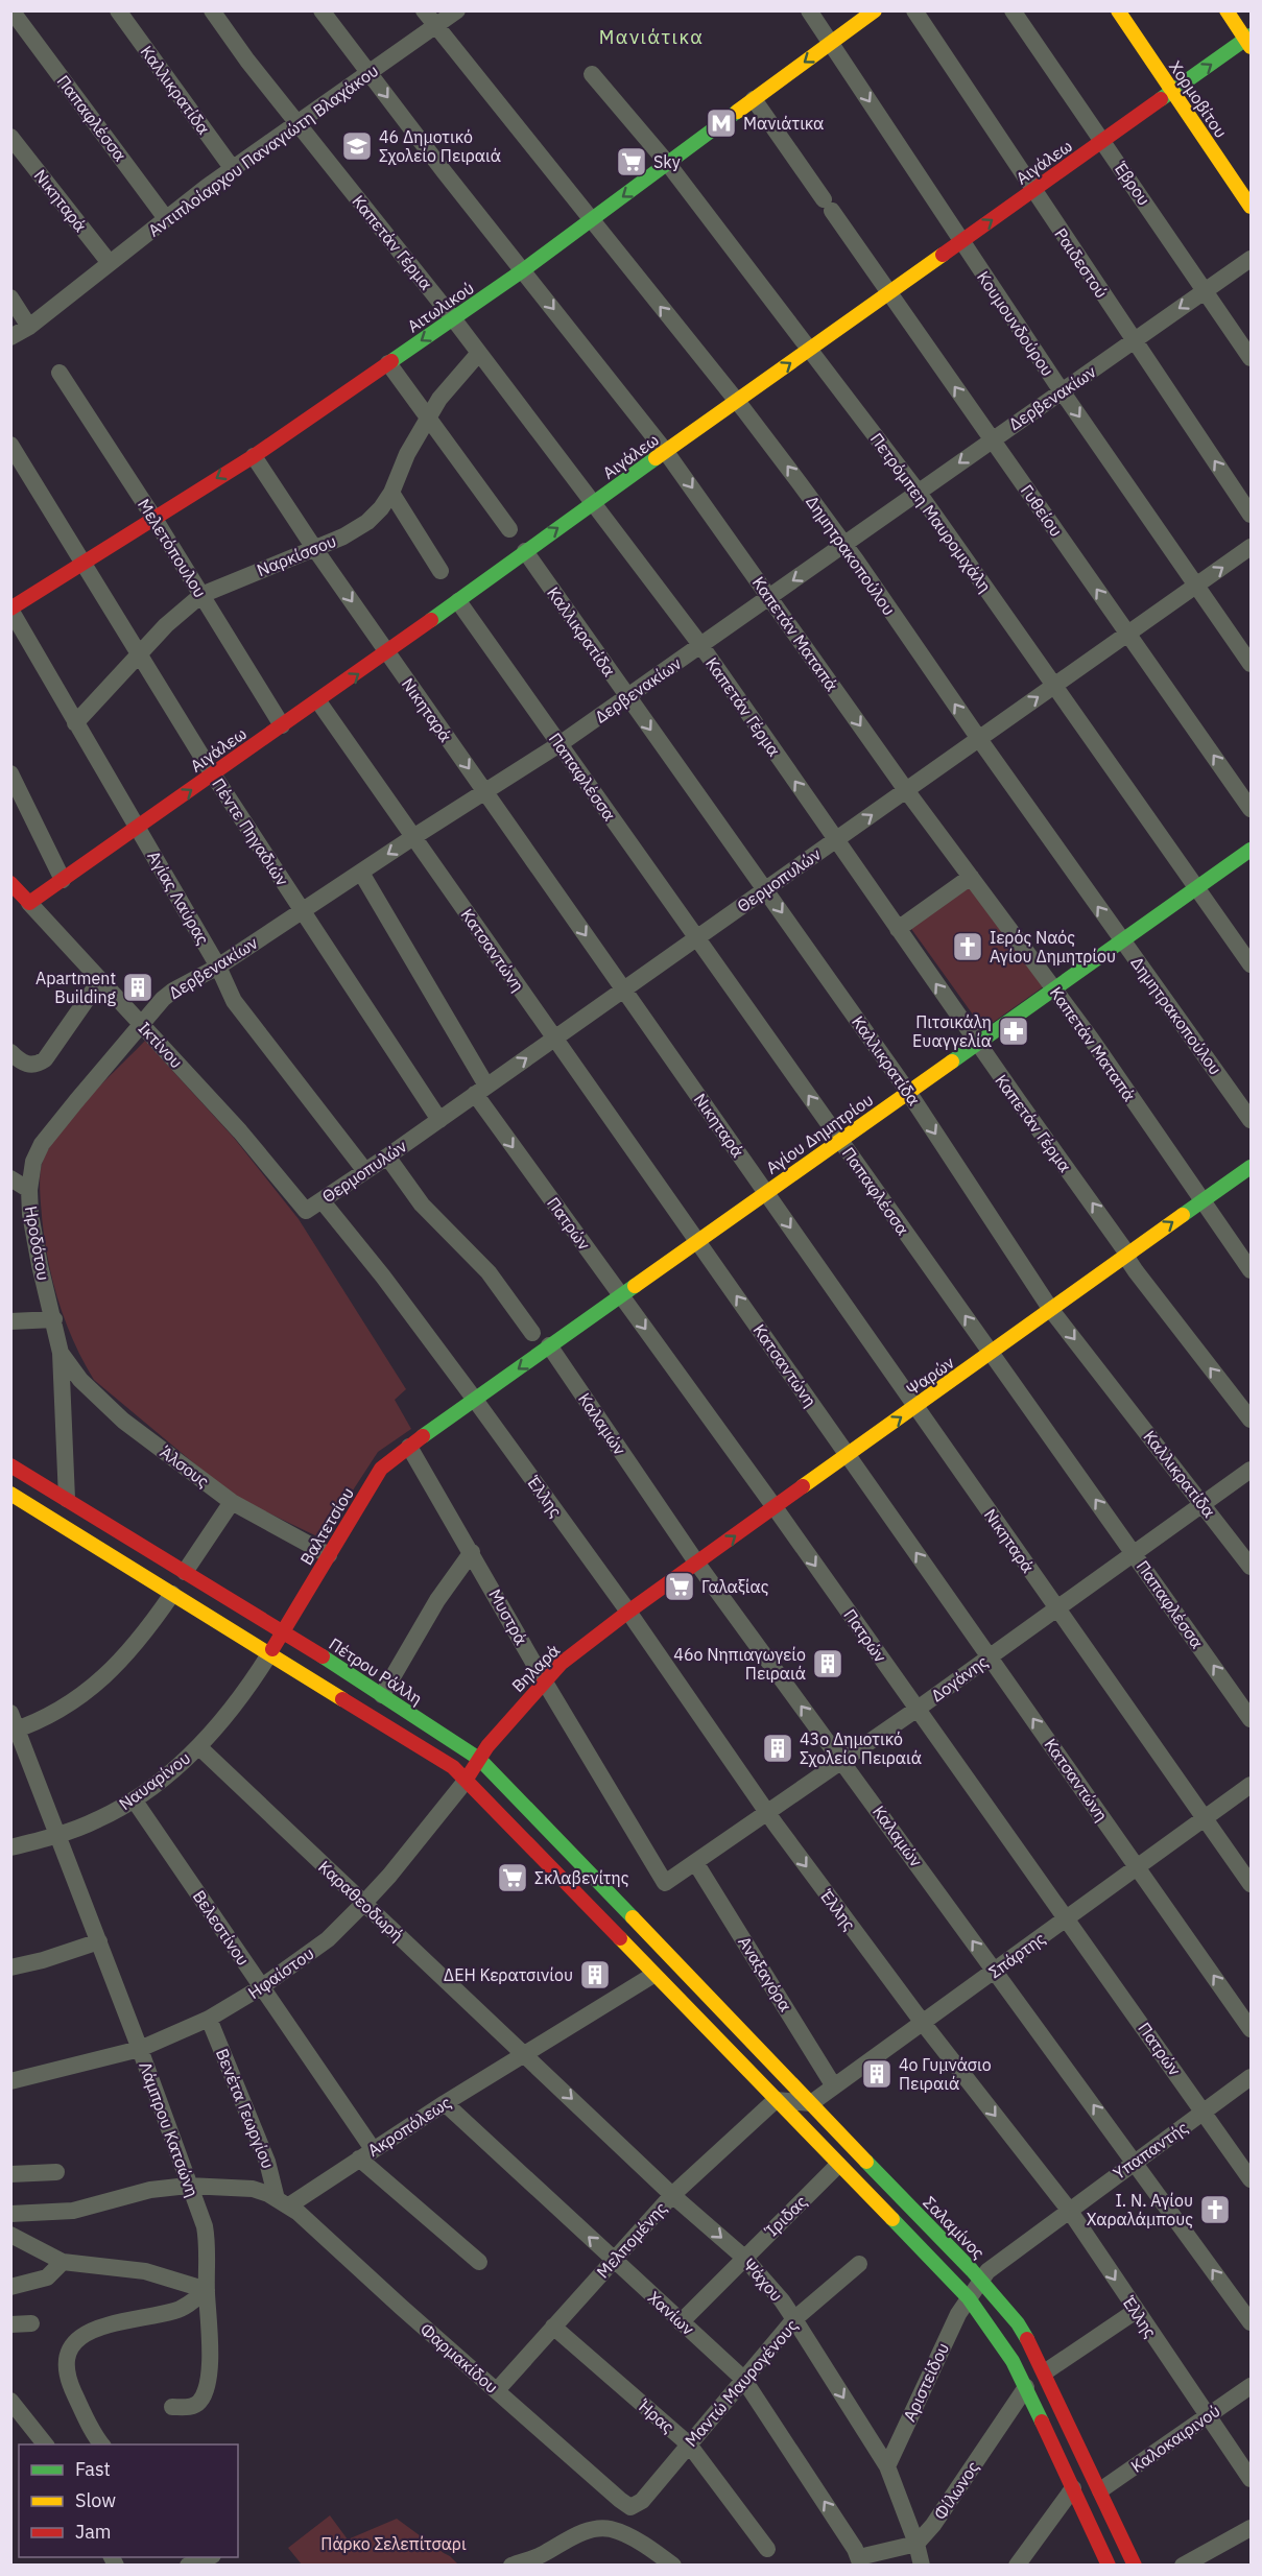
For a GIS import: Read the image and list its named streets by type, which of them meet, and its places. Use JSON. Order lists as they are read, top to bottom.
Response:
{
  "streets": {
    "street": [
      "Καλλικρατίδα",
      "Χορμοβίτου",
      "Παπαφλέσσα",
      "Αντιπλοίαρχου Παναγιώτη Βλαχάκου",
      "Αιγάλεω",
      "Έβρου",
      "Νικηταρά",
      "Καπετάν Γέρμα",
      "Ραιδεστού",
      "Αιτωλικού",
      "Κουμουνδούρου",
      "Δερβενακίων",
      "Γυθείου",
      "Πετρόμπεη Μαυρομιχάλη",
      "Μελετόπουλου",
      "Ναρκίσσου",
      "Δημητρακοπούλου",
      "Καπετάν Ματαπά",
      "Πέντε Πηγαδιών",
      "Θερμοπυλών",
      "Αγίας Λαύρας",
      "Κατσαντώνη",
      "Ικτίνου",
      "Αγίου Δημητρίου",
      "Πατρών",
      "Ηροδότου",
      "Ψαρών",
      "Καλαμών",
      "Άλσους",
      "Έλλης",
      "Βαλτετσίου",
      "Μυστρά",
      "Βηλαρά",
      "Πέτρου Ράλλη",
      "Δογάνης",
      "Ναυαρίνου",
      "Καραθεοδωρή",
      "Βελεστίνου",
      "Σπάρτης",
      "Ηφαίστου",
      "Αναξαγόρα",
      "Βενέτα Γεωργίου",
      "Ακροπόλεως",
      "Λάμπρου Κατσώνη",
      "Υπαπαντής",
      "Ίριδας",
      "Σαλαμίνος",
      "Μελπομένης",
      "Ψάχου",
      "Χανίων",
      "Φαρμακίδου",
      "Αριστείδου",
      "Μαντώ Μαυρογένους",
      "Ήρας",
      "Καλοκαιρινού",
      "Φίλωνος"
    ]
  },
  "crossings": [
    ["Καλλικρατίδα", "Αντιπλοίαρχου Παναγιώτη Βλαχάκου"],
    ["Καλλικρατίδα", "Αιγάλεω"],
    ["Καλλικρατίδα", "Δερβενακίων"],
    ["Καλλικρατίδα", "Θερμοπυλών"],
    ["Καλλικρατίδα", "Αγίου Δημητρίου"],
    ["Καλλικρατίδα", "Ψαρών"],
    ["Καλλικρατίδα", "Δογάνης"],
    ["Χορμοβίτου", "Αιγάλεω"],
    ["Παπαφλέσσα", "Αντιπλοίαρχου Παναγιώτη Βλαχάκου"],
    ["Παπαφλέσσα", "Αιγάλεω"],
    ["Παπαφλέσσα", "Δερβενακίων"],
    ["Παπαφλέσσα", "Θερμοπυλών"],
    ["Παπαφλέσσα", "Αγίου Δημητρίου"],
    ["Παπαφλέσσα", "Ψαρών"],
    ["Παπαφλέσσα", "Δογάνης"],
    ["Αντιπλοίαρχου Παναγιώτη Βλαχάκου", "Νικηταρά"],
    ["Αντιπλοίαρχου Παναγιώτη Βλαχάκου", "Καπετάν Γέρμα"],
    ["Αντιπλοίαρχου Παναγιώτη Βλαχάκου", "Δημητρακοπούλου"],
    ["Αντιπλοίαρχου Παναγιώτη Βλαχάκου", "Καπετάν Ματαπά"],
    ["Αιγάλεω", "Έβρου"],
    ["Αιγάλεω", "Νικηταρά"],
    ["Αιγάλεω", "Καπετάν Γέρμα"],
    ["Αιγάλεω", "Ραιδεστού"],
    ["Αιγάλεω", "Κουμουνδούρου"],
    ["Αιγάλεω", "Γυθείου"],
    ["Αιγάλεω", "Πετρόμπεη Μαυρομιχάλη"],
    ["Αιγάλεω", "Μελετόπουλου"],
    ["Αιγάλεω", "Δημητρακοπούλου"],
    ["Αιγάλεω", "Καπετάν Ματαπά"],
    ["Αιγάλεω", "Πέντε Πηγαδιών"],
    ["Αιγάλεω", "Αγίας Λαύρας"],
    ["Αιγάλεω", "Κατσαντώνη"],
    ["Αιγάλεω", "Ικτίνου"],
    ["Έβρου", "Δερβενακίων"],
    ["Νικηταρά", "Αιτωλικού"],
    ["Νικηταρά", "Δερβενακίων"],
    ["Νικηταρά", "Ναρκίσσου"],
    ["Νικηταρά", "Θερμοπυλών"],
    ["Νικηταρά", "Αγίου Δημητρίου"],
    ["Νικηταρά", "Ψαρών"],
    ["Νικηταρά", "Δογάνης"],
    ["Νικηταρά", "Σπάρτης"],
    ["Καπετάν Γέρμα", "Αιτωλικού"],
    ["Καπετάν Γέρμα", "Δερβενακίων"],
    ["Καπετάν Γέρμα", "Ναρκίσσου"],
    ["Καπετάν Γέρμα", "Θερμοπυλών"],
    ["Καπετάν Γέρμα", "Αγίου Δημητρίου"],
    ["Καπετάν Γέρμα", "Ψαρών"],
    ["Ραιδεστού", "Δερβενακίων"],
    ["Αιτωλικού", "Κουμουνδούρου"],
    ["Αιτωλικού", "Γυθείου"],
    ["Αιτωλικού", "Πετρόμπεη Μαυρομιχάλη"],
    ["Αιτωλικού", "Μελετόπουλου"],
    ["Αιτωλικού", "Δημητρακοπούλου"],
    ["Αιτωλικού", "Καπετάν Ματαπά"],
    ["Αιτωλικού", "Πέντε Πηγαδιών"],
    ["Αιτωλικού", "Αγίας Λαύρας"],
    ["Κουμουνδούρου", "Δερβενακίων"],
    ["Κουμουνδούρου", "Θερμοπυλών"],
    ["Δερβενακίων", "Γυθείου"],
    ["Δερβενακίων", "Πετρόμπεη Μαυρομιχάλη"],
    ["Δερβενακίων", "Δημητρακοπούλου"],
    ["Δερβενακίων", "Καπετάν Ματαπά"],
    ["Δερβενακίων", "Πέντε Πηγαδιών"],
    ["Δερβενακίων", "Αγίας Λαύρας"],
    ["Δερβενακίων", "Κατσαντώνη"],
    ["Δερβενακίων", "Ικτίνου"],
    ["Δερβενακίων", "Πατρών"],
    ["Δερβενακίων", "Ηροδότου"],
    ["Γυθείου", "Θερμοπυλών"],
    ["Πετρόμπεη Μαυρομιχάλη", "Θερμοπυλών"],
    ["Πετρόμπεη Μαυρομιχάλη", "Αγίου Δημητρίου"],
    ["Μελετόπουλου", "Ναρκίσσου"],
    ["Ναρκίσσου", "Πέντε Πηγαδιών"],
    ["Ναρκίσσου", "Αγίας Λαύρας"],
    ["Δημητρακοπούλου", "Θερμοπυλών"],
    ["Δημητρακοπούλου", "Αγίου Δημητρίου"],
    ["Καπετάν Ματαπά", "Θερμοπυλών"],
    ["Καπετάν Ματαπά", "Αγίου Δημητρίου"],
    ["Καπετάν Ματαπά", "Ψαρών"],
    ["Πέντε Πηγαδιών", "Θερμοπυλών"],
    ["Θερμοπυλών", "Αγίας Λαύρας"],
    ["Θερμοπυλών", "Κατσαντώνη"],
    ["Θερμοπυλών", "Ικτίνου"],
    ["Θερμοπυλών", "Πατρών"],
    ["Κατσαντώνη", "Αγίου Δημητρίου"],
    ["Κατσαντώνη", "Ψαρών"],
    ["Κατσαντώνη", "Δογάνης"],
    ["Κατσαντώνη", "Σπάρτης"],
    ["Ικτίνου", "Ηροδότου"],
    ["Αγίου Δημητρίου", "Πατρών"],
    ["Αγίου Δημητρίου", "Καλαμών"],
    ["Αγίου Δημητρίου", "Έλλης"],
    ["Αγίου Δημητρίου", "Βαλτετσίου"],
    ["Αγίου Δημητρίου", "Μυστρά"],
    ["Πατρών", "Ψαρών"],
    ["Πατρών", "Δογάνης"],
    ["Πατρών", "Σπάρτης"],
    ["Πατρών", "Υπαπαντής"],
    ["Ηροδότου", "Άλσους"],
    ["Ηροδότου", "Πέτρου Ράλλη"],
    ["Ψαρών", "Καλαμών"],
    ["Ψαρών", "Έλλης"],
    ["Ψαρών", "Βηλαρά"],
    ["Καλαμών", "Δογάνης"],
    ["Καλαμών", "Σπάρτης"],
    ["Καλαμών", "Υπαπαντής"],
    ["Άλσους", "Βαλτετσίου"],
    ["Έλλης", "Βηλαρά"],
    ["Έλλης", "Δογάνης"],
    ["Έλλης", "Σπάρτης"],
    ["Έλλης", "Υπαπαντής"],
    ["Έλλης", "Καλοκαιρινού"],
    ["Βαλτετσίου", "Μυστρά"],
    ["Βαλτετσίου", "Πέτρου Ράλλη"],
    ["Βαλτετσίου", "Ναυαρίνου"],
    ["Μυστρά", "Βηλαρά"],
    ["Μυστρά", "Δογάνης"],
    ["Βηλαρά", "Πέτρου Ράλλη"],
    ["Βηλαρά", "Ηφαίστου"],
    ["Πέτρου Ράλλη", "Ναυαρίνου"],
    ["Πέτρου Ράλλη", "Ηφαίστου"],
    ["Πέτρου Ράλλη", "Σαλαμίνος"],
    ["Δογάνης", "Αναξαγόρα"],
    ["Ναυαρίνου", "Καραθεοδωρή"],
    ["Ναυαρίνου", "Βελεστίνου"],
    ["Ναυαρίνου", "Λάμπρου Κατσώνη"],
    ["Καραθεοδωρή", "Ηφαίστου"],
    ["Καραθεοδωρή", "Ακροπόλεως"],
    ["Καραθεοδωρή", "Ψάχου"],
    ["Βελεστίνου", "Ηφαίστου"],
    ["Βελεστίνου", "Ακροπόλεως"],
    ["Σπάρτης", "Αναξαγόρα"],
    ["Σπάρτης", "Σαλαμίνος"],
    ["Ηφαίστου", "Βενέτα Γεωργίου"],
    ["Ηφαίστου", "Λάμπρου Κατσώνη"],
    ["Βενέτα Γεωργίου", "Ακροπόλεως"],
    ["Βενέτα Γεωργίου", "Φαρμακίδου"],
    ["Ακροπόλεως", "Ψάχου"],
    ["Ακροπόλεως", "Χανίων"],
    ["Ακροπόλεως", "Φαρμακίδου"],
    ["Υπαπαντής", "Σαλαμίνος"],
    ["Υπαπαντής", "Αριστείδου"],
    ["Ίριδας", "Ψάχου"],
    ["Ίριδας", "Χανίων"],
    ["Σαλαμίνος", "Καλοκαιρινού"],
    ["Μελπομένης", "Ψάχου"],
    ["Μελπομένης", "Χανίων"],
    ["Μελπομένης", "Φαρμακίδου"],
    ["Μελπομένης", "Ήρας"],
    ["Ψάχου", "Αριστείδου"],
    ["Ψάχου", "Μαντώ Μαυρογένους"],
    ["Ψάχου", "Φίλωνος"],
    ["Χανίων", "Μαντώ Μαυρογένους"],
    ["Φαρμακίδου", "Μαντώ Μαυρογένους"],
    ["Μαντώ Μαυρογένους", "Ήρας"]
  ],
  "one_way": [
    "Καλλικρατίδα",
    "Παπαφλέσσα",
    "Αιγάλεω",
    "Νικηταρά",
    "Καπετάν Γέρμα",
    "Αιτωλικού",
    "Κουμουνδούρου",
    "Γυθείου",
    "Δημητρακοπούλου",
    "Καπετάν Ματαπά",
    "Κατσαντώνη",
    "Ψαρών",
    "Καλαμών",
    "Χανίων"
  ],
  "districts": ["Μανιάτικα"],
  "parks": ["Πάρκο Σελεπίτσαρι"],
  "places": {
    "metro station": ["Μανιάτικα"],
    "school or university": ["46 Δημοτικό Σχολείο Πειραιά"],
    "supermarket": ["Sky", "Γαλαξίας", "Σκλαβενίτης"],
    "church": ["Ιερός Ναός Αγίου Δημητρίου", "Ι. Ν. Αγίου Χαραλάμπους"],
    "building": [
      "Apartment Building",
      "46ο Νηπιαγωγείο Πειραιά",
      "43ο Δημοτικό Σχολείο Πειραιά",
      "ΔΕΗ Κερατσινίου",
      "4ο Γυμνάσιο Πειραιά"
    ],
    "pharmacy": ["Πιτσικάλη Ευαγγελία"]
  },
  "legend": ["Fast", "Slow", "Jam"]
}
